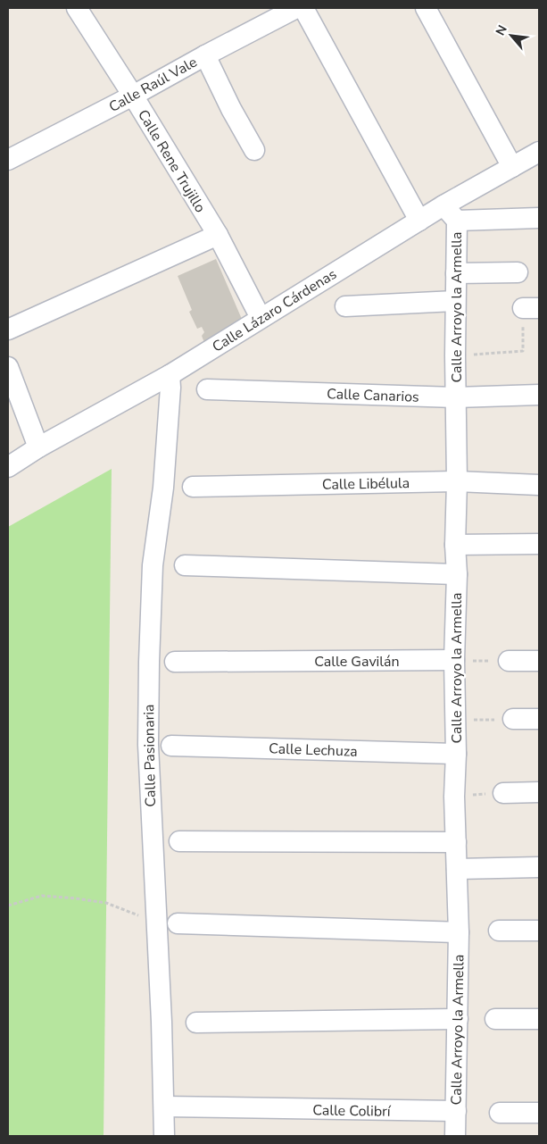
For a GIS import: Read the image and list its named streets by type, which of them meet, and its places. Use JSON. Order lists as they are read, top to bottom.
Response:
{
  "streets": {
    "street": [
      "Calle Raúl Vale",
      "Calle Rene Trujillo",
      "Calle Arroyo la Armella",
      "Calle Lázaro Cárdenas",
      "Calle Canarios",
      "Calle Libélula",
      "Calle Gavilán",
      "Calle Lechuza",
      "Calle Pasionaria",
      "Calle Colibrí"
    ]
  },
  "crossings": [
    ["Calle Raúl Vale", "Calle Rene Trujillo"],
    ["Calle Rene Trujillo", "Calle Lázaro Cárdenas"],
    ["Calle Arroyo la Armella", "Calle Lázaro Cárdenas"],
    ["Calle Arroyo la Armella", "Calle Canarios"],
    ["Calle Arroyo la Armella", "Calle Libélula"],
    ["Calle Arroyo la Armella", "Calle Gavilán"],
    ["Calle Arroyo la Armella", "Calle Lechuza"],
    ["Calle Arroyo la Armella", "Calle Colibrí"],
    ["Calle Lázaro Cárdenas", "Calle Pasionaria"],
    ["Calle Pasionaria", "Calle Colibrí"]
  ],
  "north": "top left"
}
